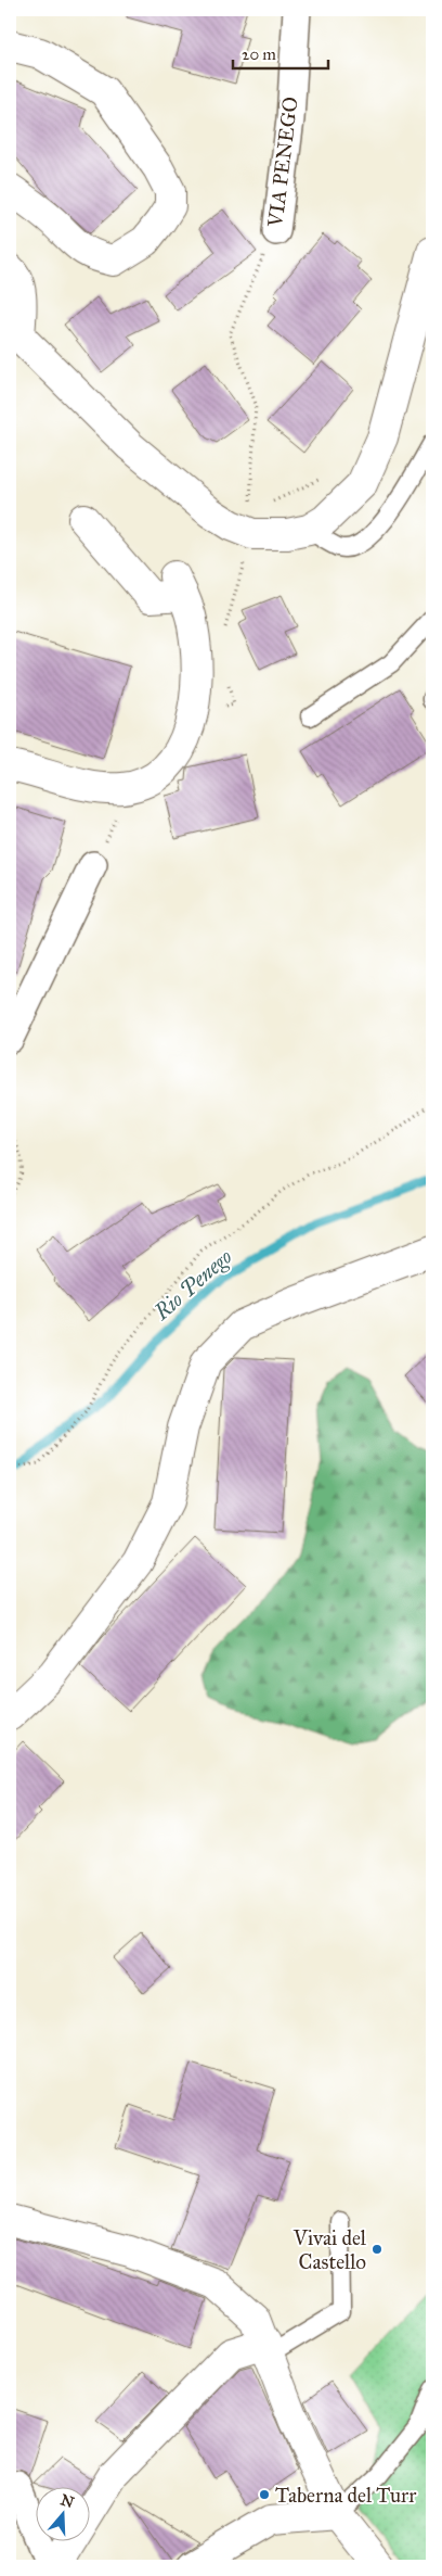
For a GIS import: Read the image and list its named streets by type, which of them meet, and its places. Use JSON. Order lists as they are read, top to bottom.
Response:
{
  "streets": {
    "street": ["VIA PENEGO"]
  },
  "water": ["Rio Penego"],
  "places": ["Vivai del Castello", "Taberna del Turr"],
  "scale_bar": "20 m",
  "north": "top"
}
